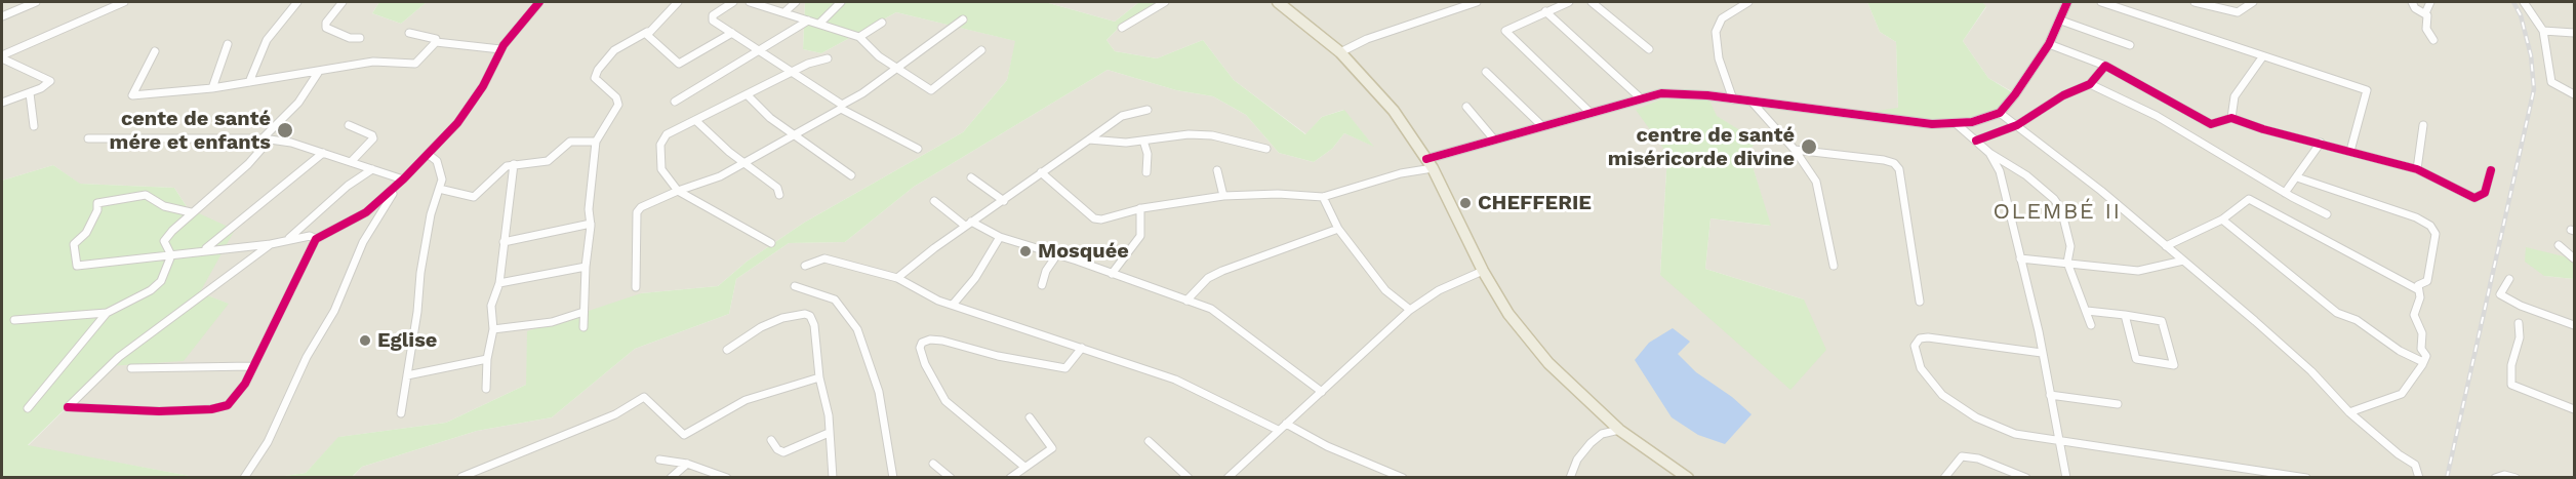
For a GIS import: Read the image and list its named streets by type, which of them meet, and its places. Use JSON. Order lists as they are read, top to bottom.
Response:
{
  "districts": ["OLEMBÉ II"],
  "places": [
    "cente de santé mére et enfants",
    "centre de santé miséricorde divine",
    "CHEFFERIE",
    "Mosquée",
    "Eglise"
  ]
}
